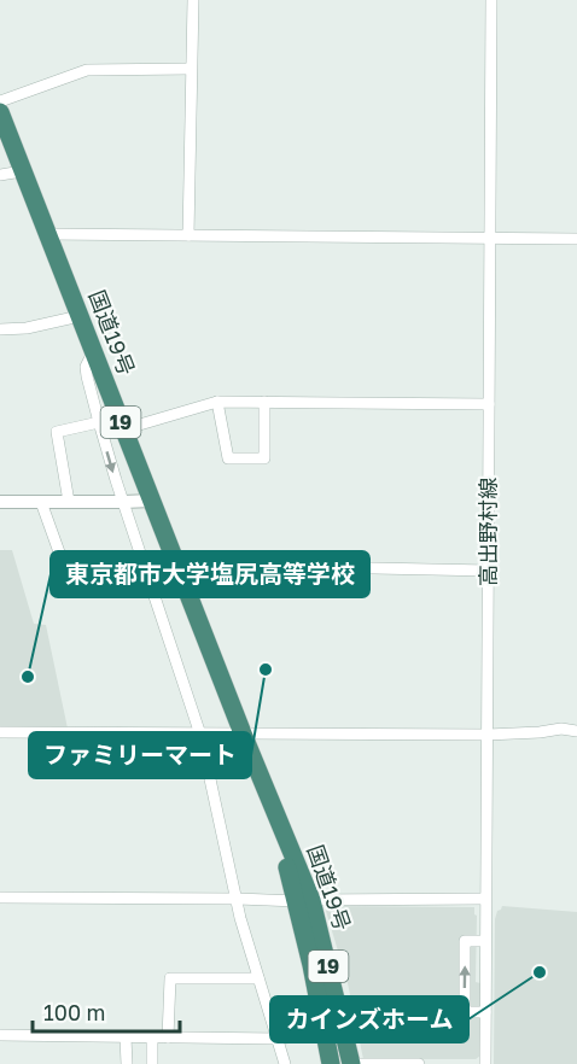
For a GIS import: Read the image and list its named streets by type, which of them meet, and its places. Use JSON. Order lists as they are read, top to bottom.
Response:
{
  "streets": {
    "highway": ["国道19号", "19"],
    "street": ["高出野村線"]
  },
  "places": ["ファミリーマート", "東京都市大学塩尻高等学校", "カインズホーム"],
  "scale_bar": "100 m"
}
